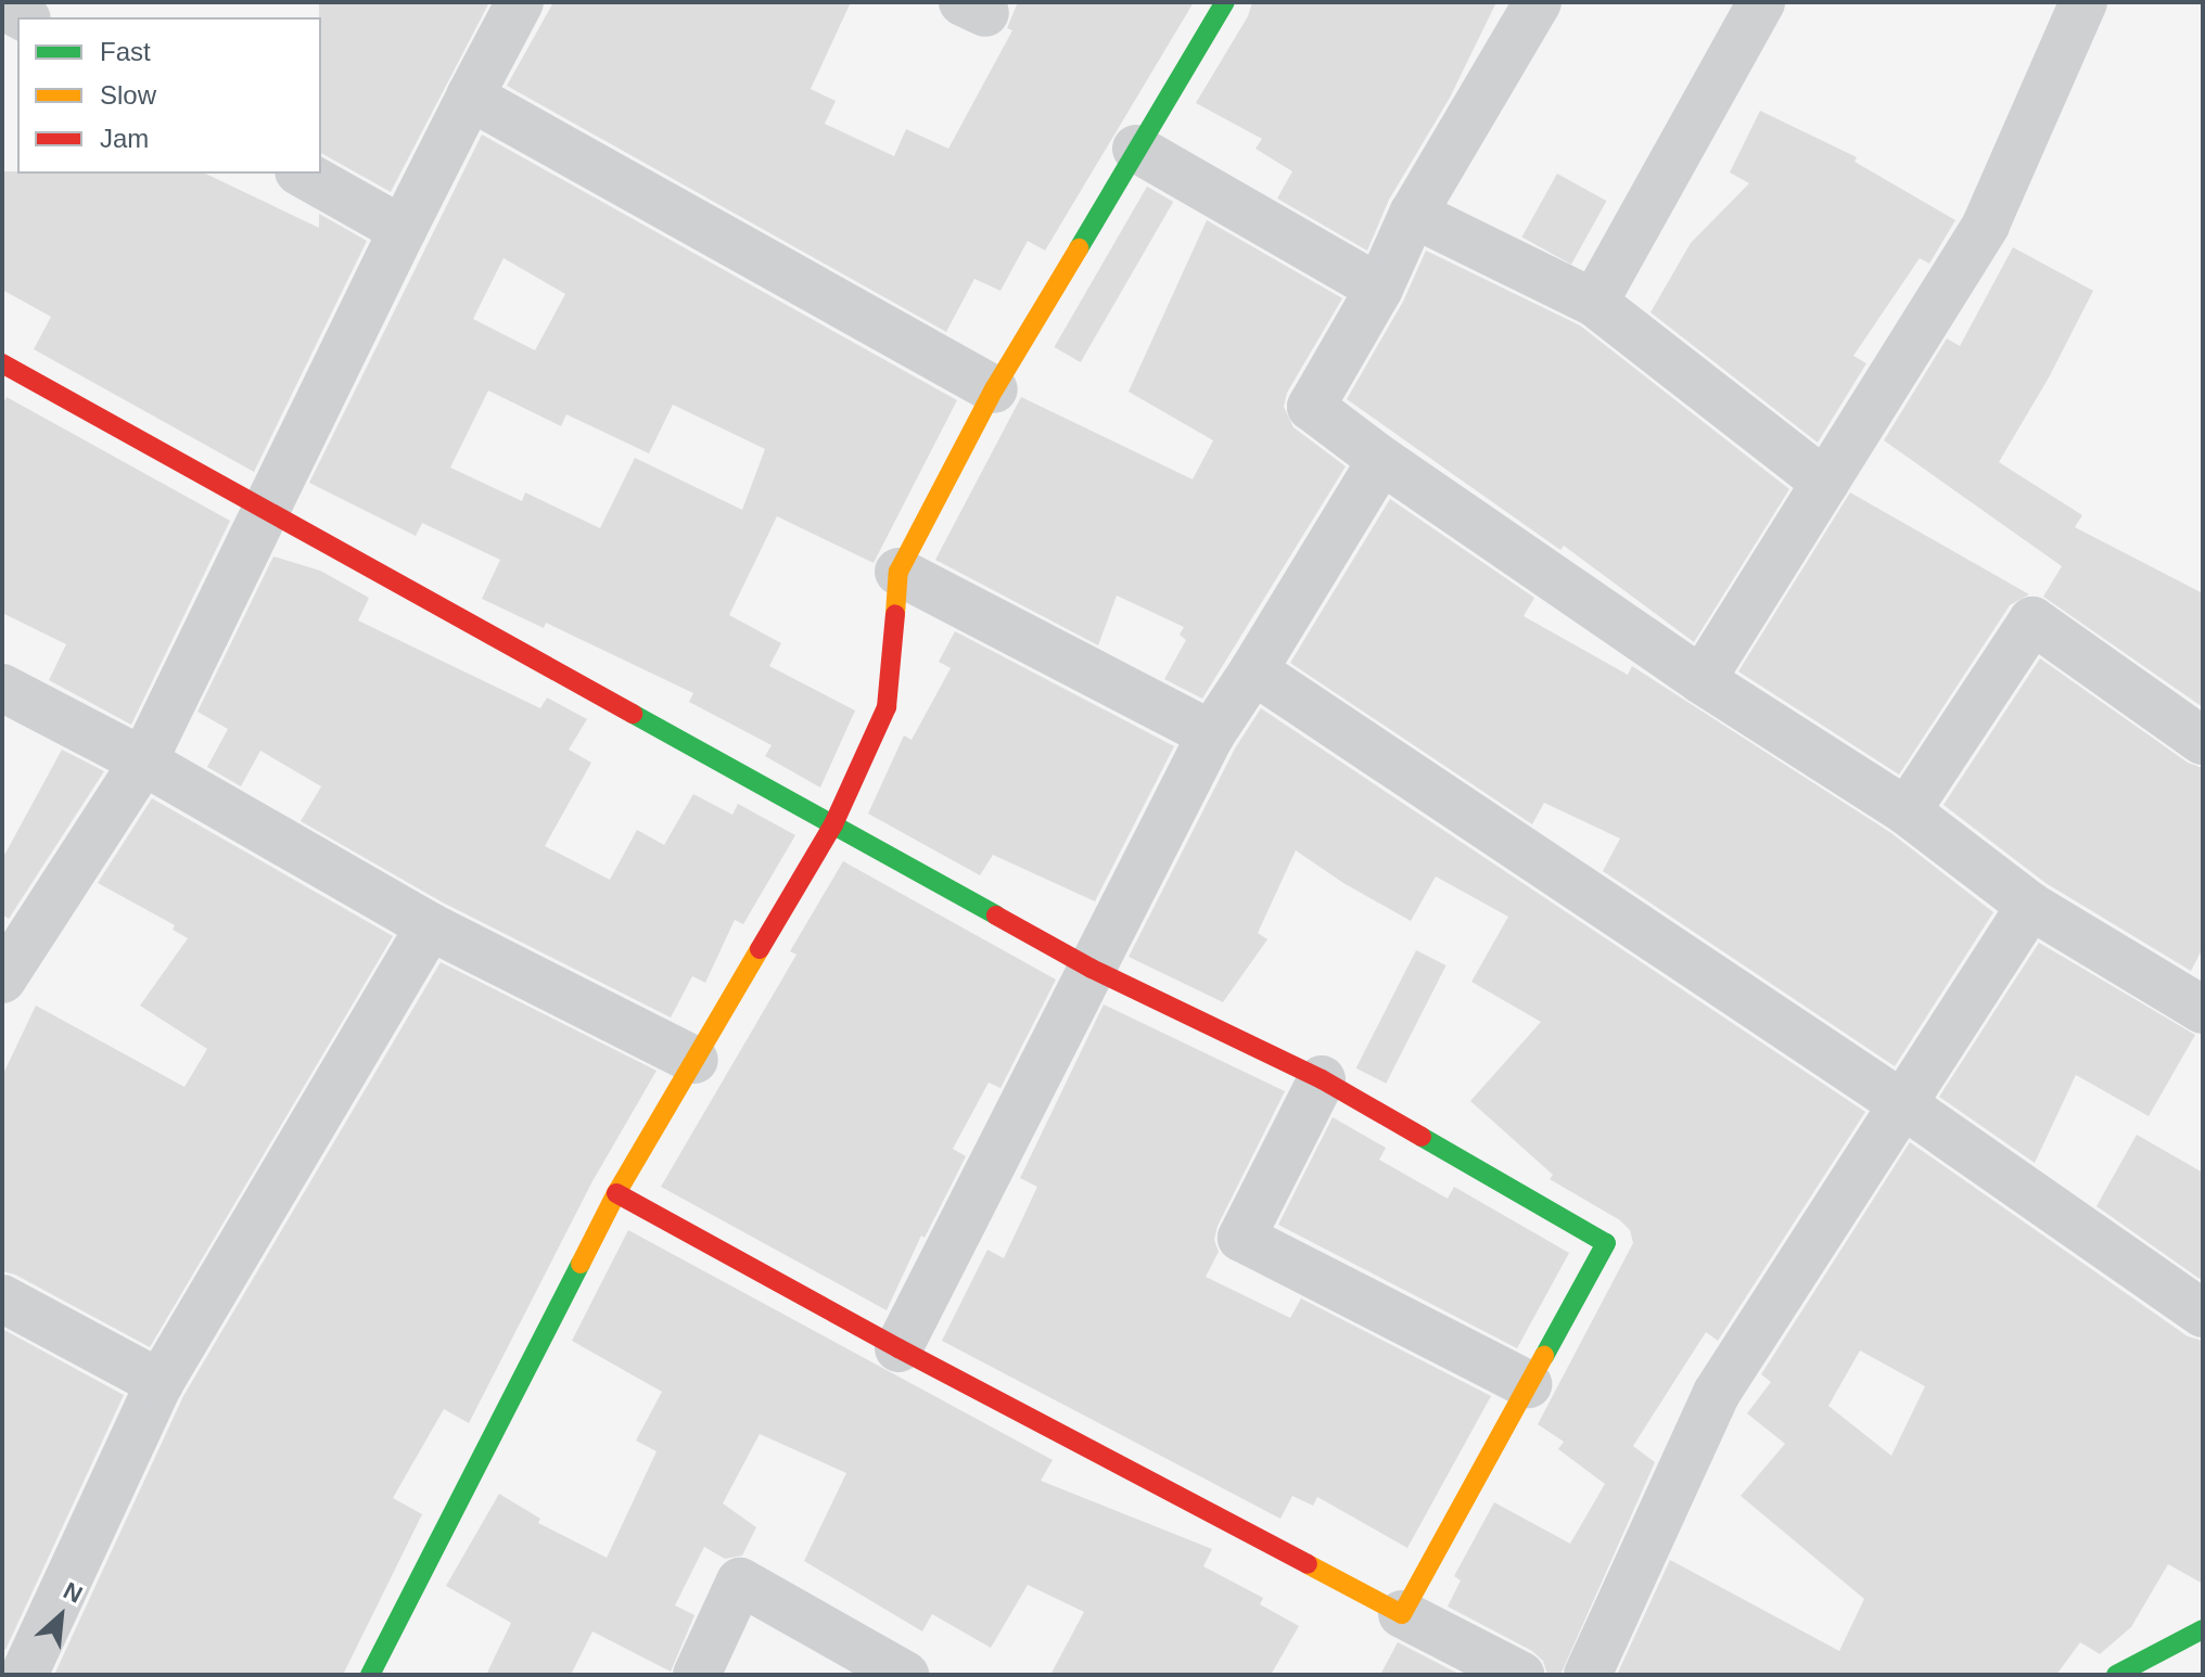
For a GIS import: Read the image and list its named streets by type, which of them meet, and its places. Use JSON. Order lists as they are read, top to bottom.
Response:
{
  "legend": ["Fast", "Slow", "Jam"],
  "north": "top right"
}
